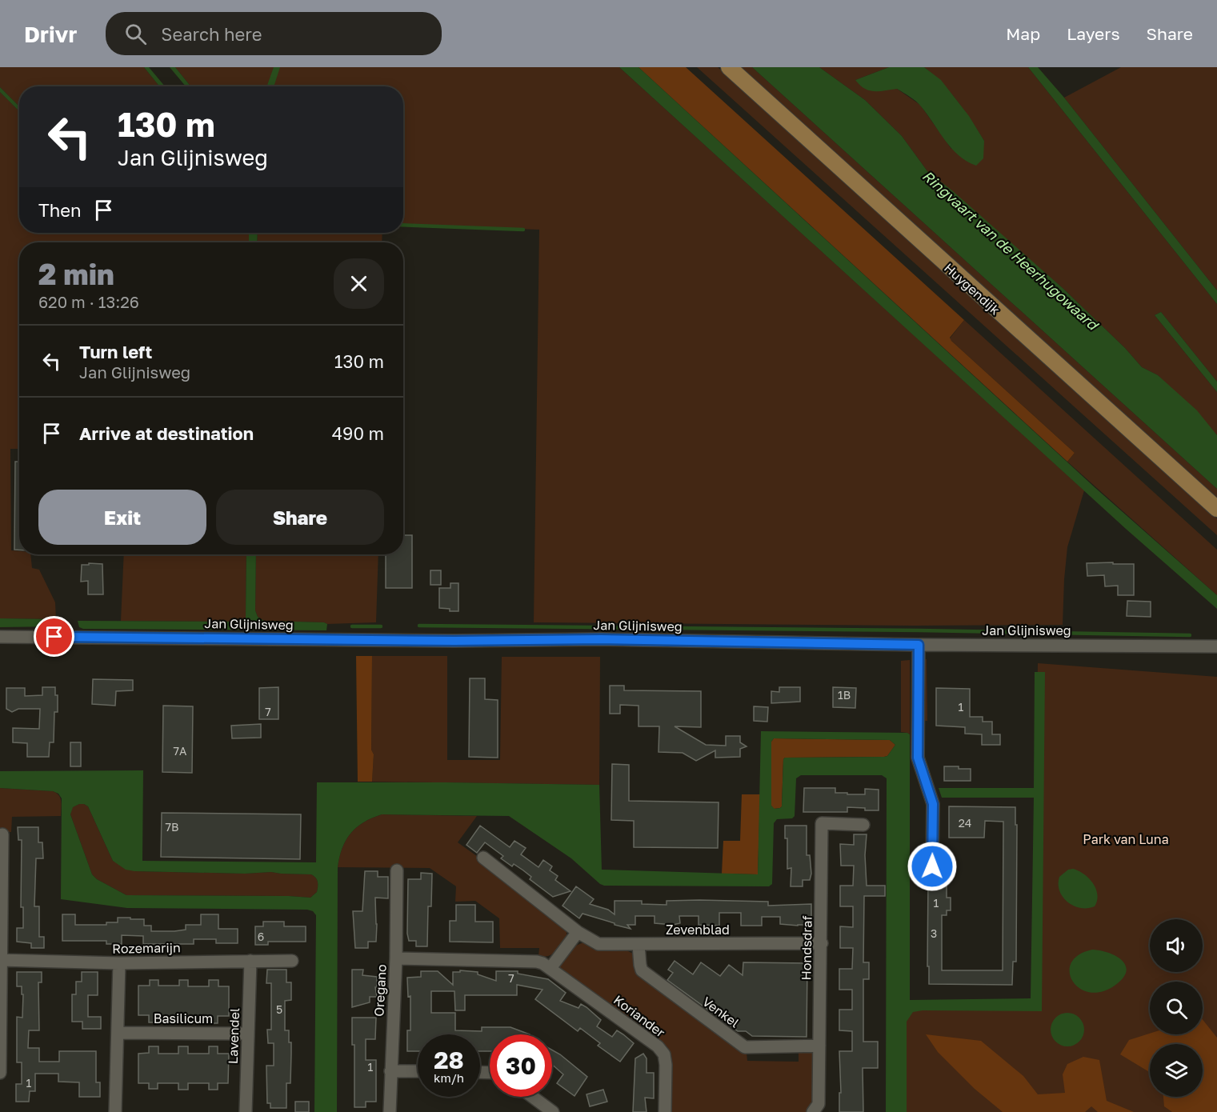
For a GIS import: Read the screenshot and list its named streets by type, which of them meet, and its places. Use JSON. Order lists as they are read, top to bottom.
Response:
{
  "streets": {
    "main road": ["Huygendijk"],
    "street": [
      "Jan Glijnisweg",
      "Zevenblad",
      "Rozemarijn",
      "Hondsdraf",
      "Oregano",
      "Venkel",
      "Koriander",
      "Basilicum",
      "Lavendel"
    ]
  },
  "crossings": [
    ["Zevenblad", "Hondsdraf"],
    ["Zevenblad", "Venkel"],
    ["Rozemarijn", "Lavendel"],
    ["Hondsdraf", "Venkel"],
    ["Oregano", "Koriander"],
    ["Basilicum", "Lavendel"]
  ],
  "water": ["Ringvaart van de Heerhugowaard"],
  "parks": ["Park van Luna"],
  "house_numbers": [
    "1B",
    "1",
    "7",
    "7A",
    "24",
    "7B",
    "1",
    "3",
    "6",
    "7",
    "5",
    "1",
    "1"
  ],
  "page": {
    "header": "Drivr",
    "search": "Search here",
    "nav": ["Map", "Layers", "Share"],
    "turn": ["130 m", "Jan Glijnisweg"],
    "then": "Then",
    "heading": ["2 min", "620 m · 13:26"],
    "list": [
      {
        "name": "Turn left",
        "note": "Jan Glijnisweg",
        "value": "130 m"
      },
      {
        "name": "Arrive at destination",
        "value": "490 m"
      }
    ],
    "buttons": ["Exit", "Share"],
    "speed": "28 km/h",
    "limit": "30"
  }
}
